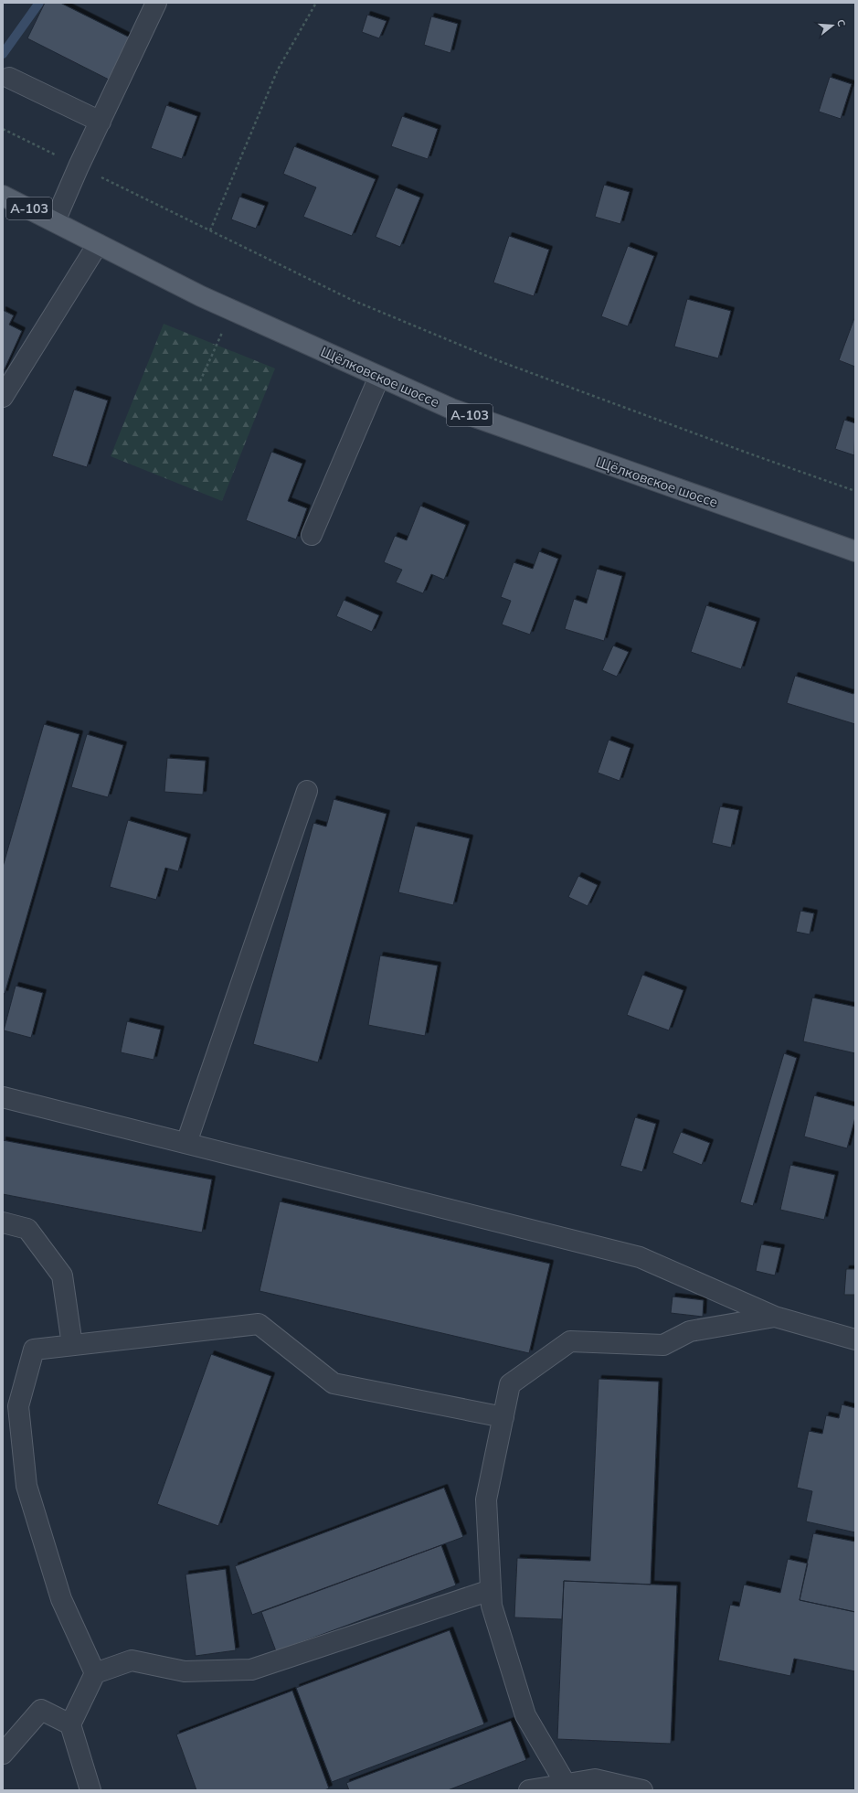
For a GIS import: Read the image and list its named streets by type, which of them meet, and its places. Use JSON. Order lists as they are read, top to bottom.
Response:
{
  "streets": {
    "main road": ["А-103", "Щёлковское шоссе"]
  },
  "north": "right"
}
